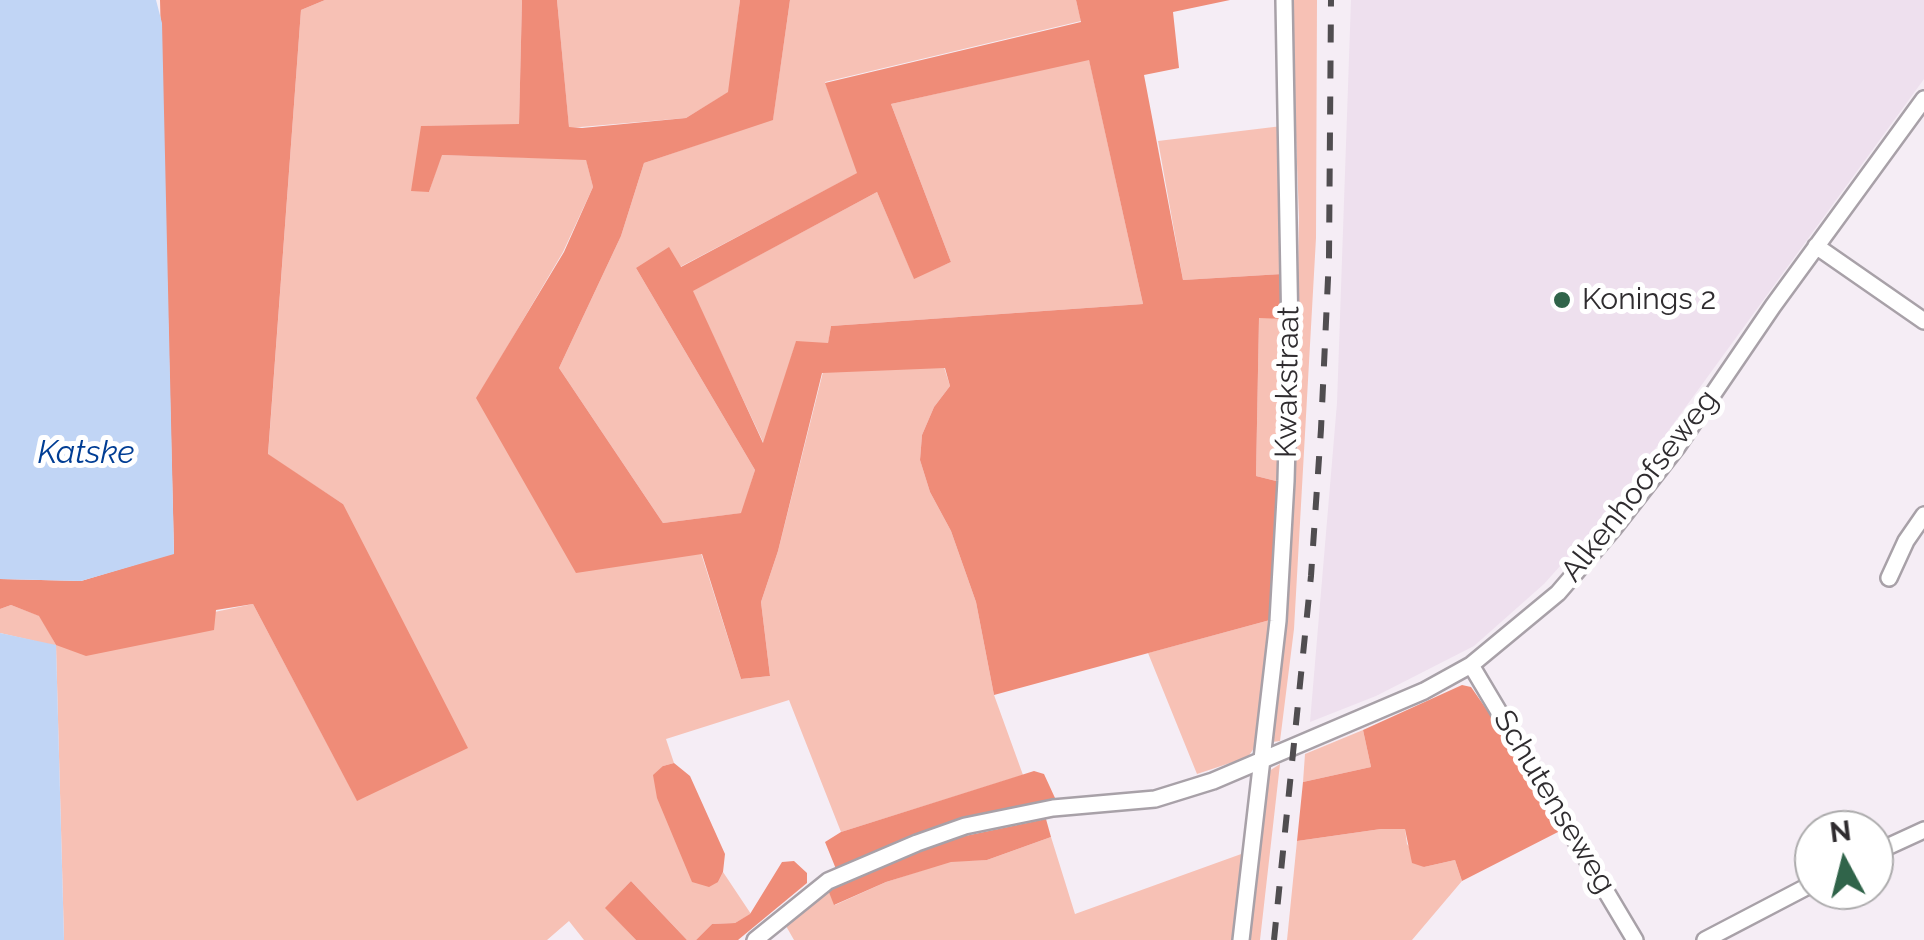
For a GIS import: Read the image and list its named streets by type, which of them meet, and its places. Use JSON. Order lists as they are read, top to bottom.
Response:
{
  "streets": {
    "street": ["Kwakstraat", "Alkenhoofseweg", "Schutenseweg"]
  },
  "crossings": [
    ["Kwakstraat", "Alkenhoofseweg"],
    ["Alkenhoofseweg", "Schutenseweg"]
  ],
  "water": ["Katske"],
  "places": ["Konings 2"],
  "north": "top"
}
